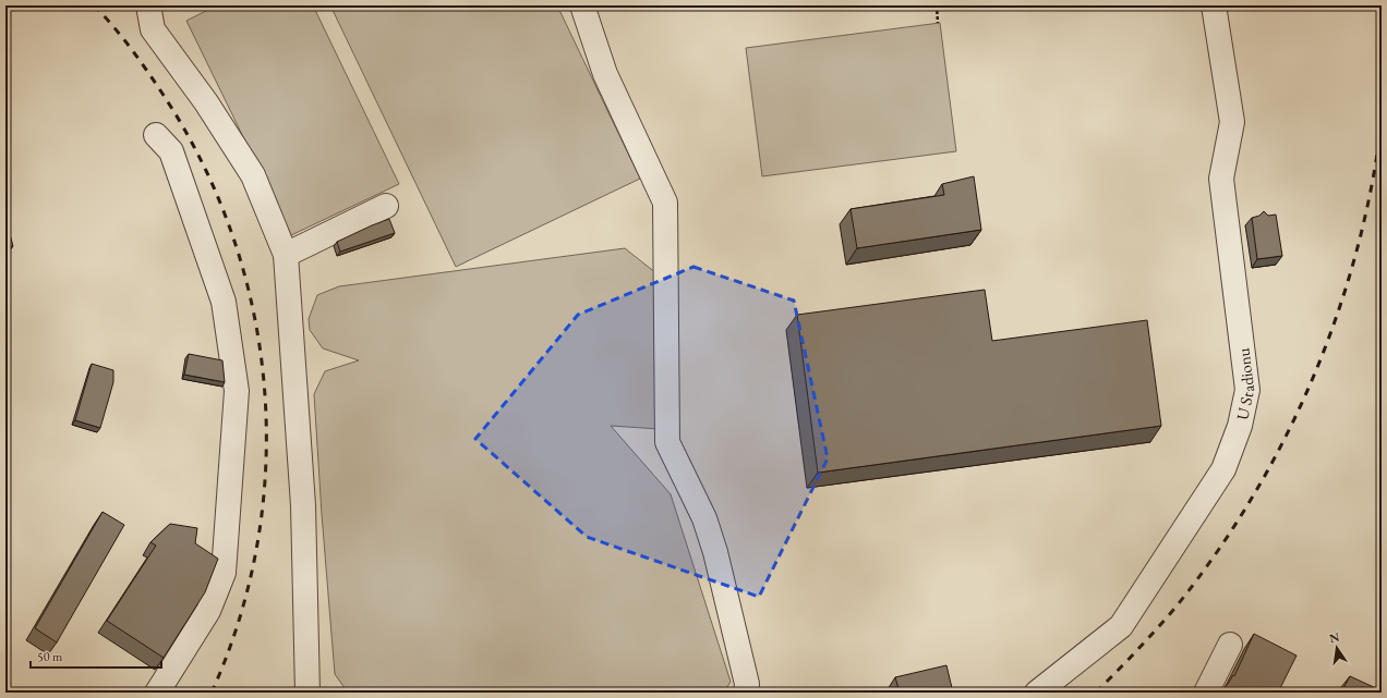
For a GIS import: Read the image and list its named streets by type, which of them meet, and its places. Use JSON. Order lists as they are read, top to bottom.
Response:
{
  "streets": {
    "street": ["U Stadionu"]
  },
  "scale_bar": "50 m",
  "north": "top"
}
